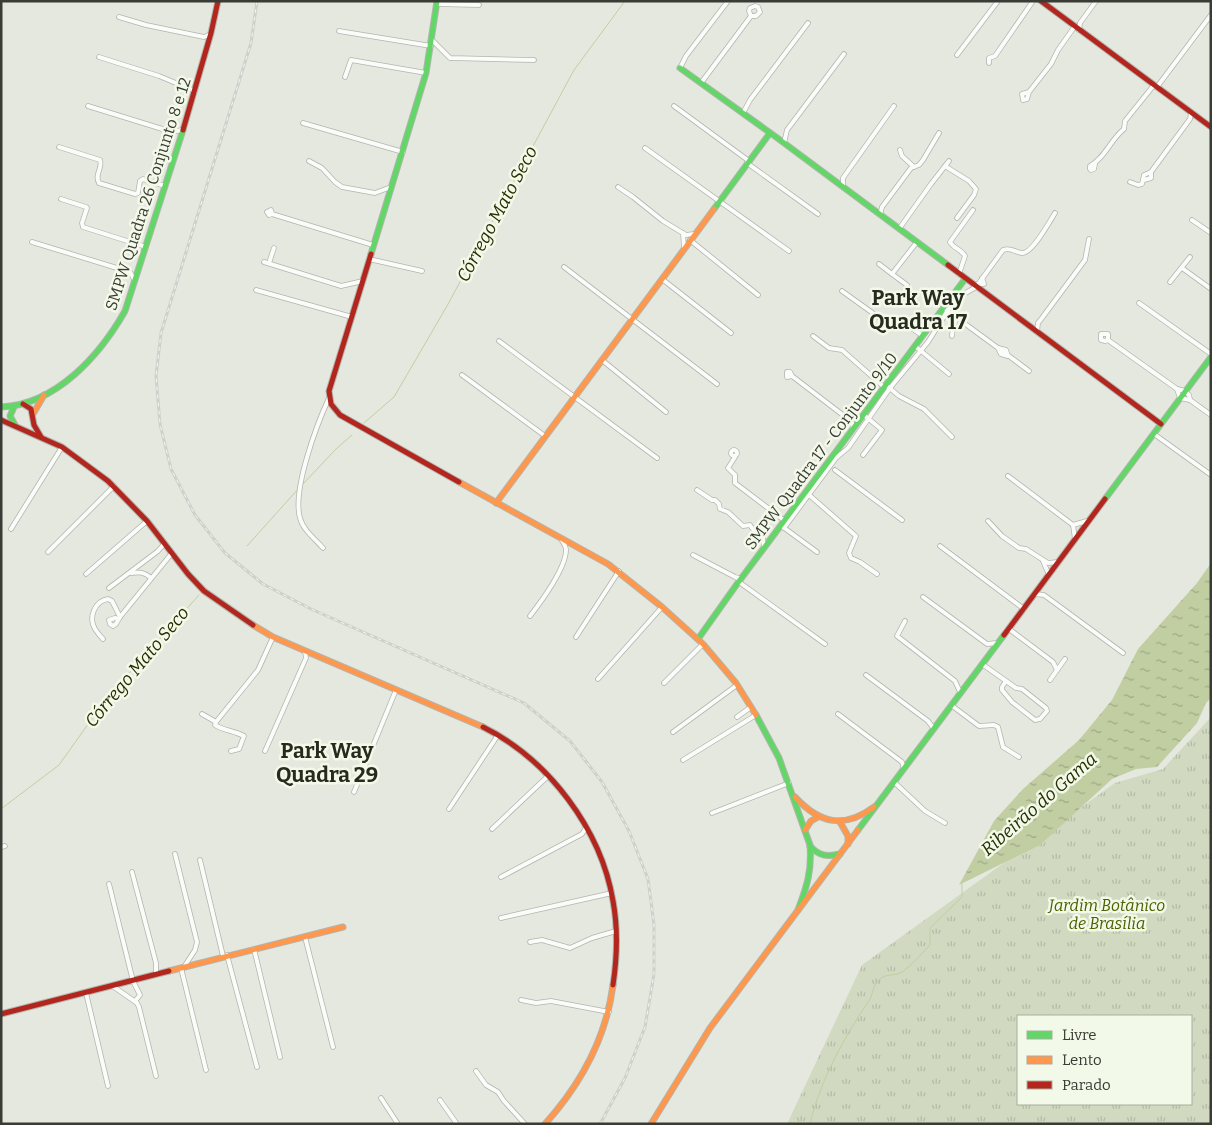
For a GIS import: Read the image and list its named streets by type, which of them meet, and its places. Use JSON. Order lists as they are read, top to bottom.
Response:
{
  "streets": {
    "street": ["SMPW Quadra 26 Conjunto 8 e 12", "SMPW Quadra 17 - Conjunto 9/10"]
  },
  "districts": ["Park Way Quadra 17", "Park Way Quadra 29"],
  "water": ["Córrego Mato Seco", "Ribeirão do Gama"],
  "parks": ["Jardim Botânico de Brasília"],
  "legend": ["Livre", "Lento", "Parado"]
}
